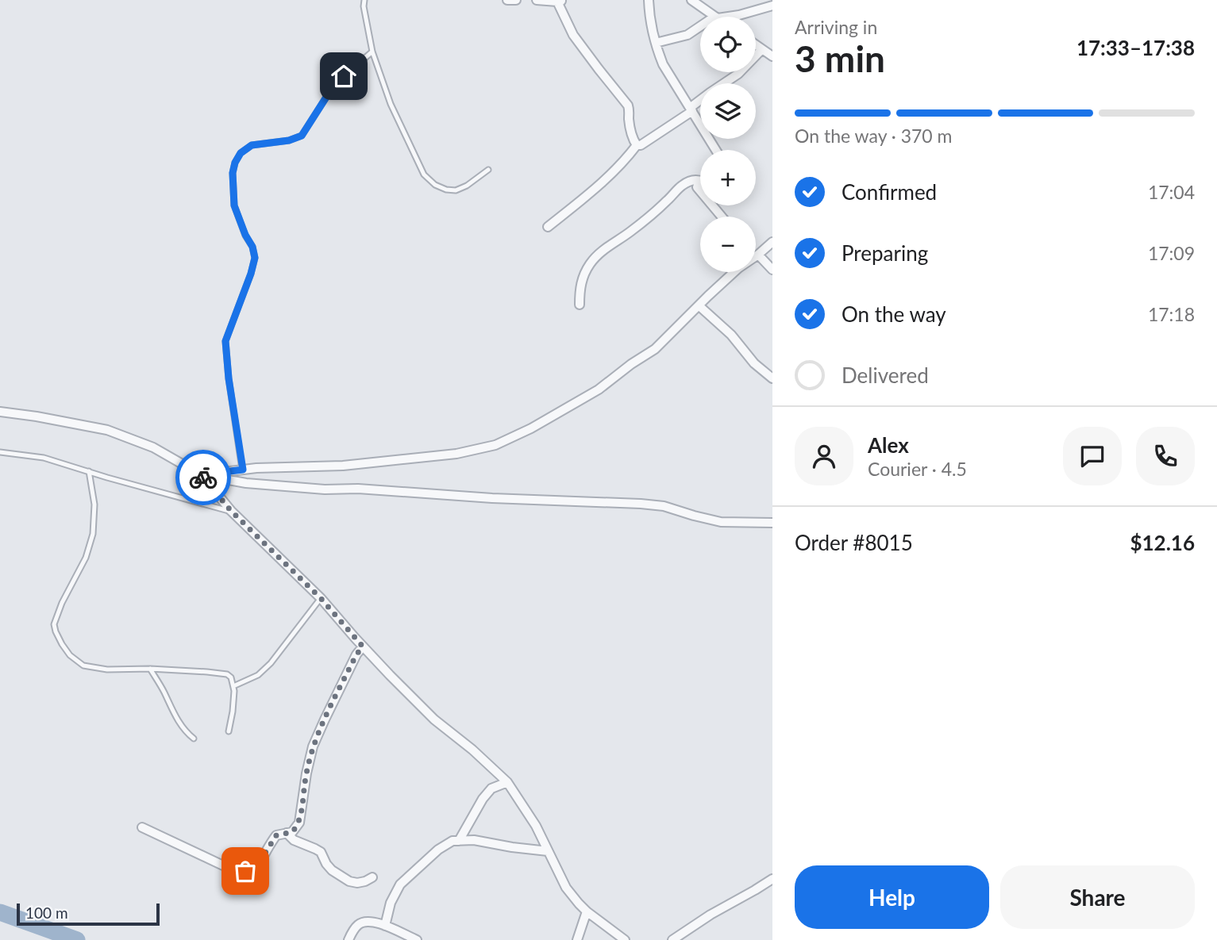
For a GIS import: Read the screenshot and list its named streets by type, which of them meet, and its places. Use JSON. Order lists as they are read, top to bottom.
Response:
{
  "scale_bar": "100 m",
  "page": {
    "heading": ["3 min", "Arriving in", "17:33–17:38"],
    "panel": [
      "Alex",
      "Courier · 4.5",
      "Order #8015",
      "$12.16"
    ],
    "map_buttons": ["+", "−"],
    "bar": "On the way · 370 m",
    "list": [
      ["Confirmed", "17:04"],
      ["Preparing", "17:09"],
      ["On the way", "17:18"],
      "Delivered"
    ],
    "buttons": ["Help", "Share"],
    "scale": "100 m"
  }
}
